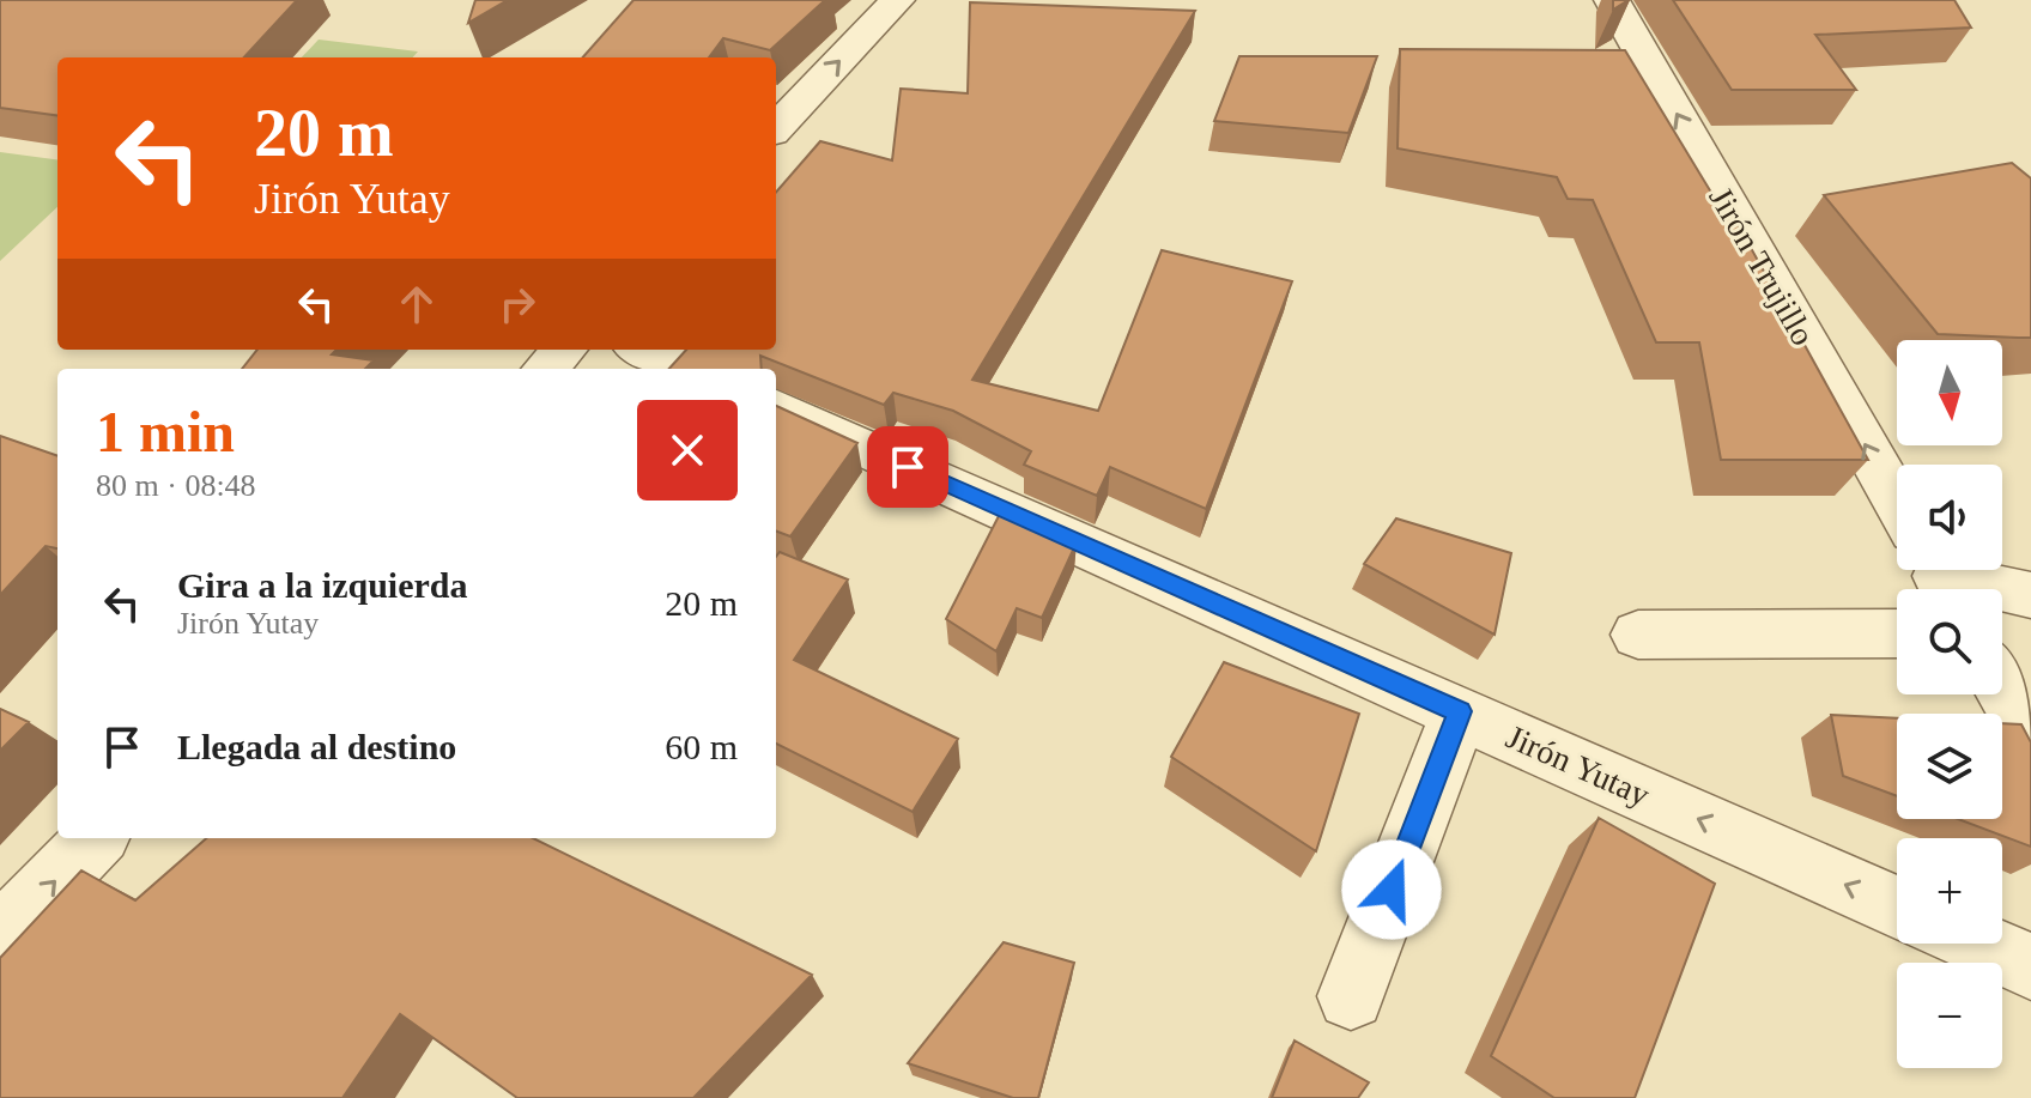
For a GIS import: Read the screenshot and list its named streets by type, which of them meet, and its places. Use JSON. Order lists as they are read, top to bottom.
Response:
{
  "streets": {
    "street": ["Jirón Trujillo", "Jirón Yutay"]
  },
  "one_way": ["Jirón Trujillo"],
  "north": "bottom",
  "page": {
    "turn": ["20 m", "Jirón Yutay"],
    "map_buttons": ["+", "−"],
    "heading": ["1 min", "80 m · 08:48"],
    "list": [
      {
        "name": "Gira a la izquierda",
        "note": "Jirón Yutay",
        "value": "20 m"
      },
      {
        "name": "Llegada al destino",
        "value": "60 m"
      }
    ]
  }
}
